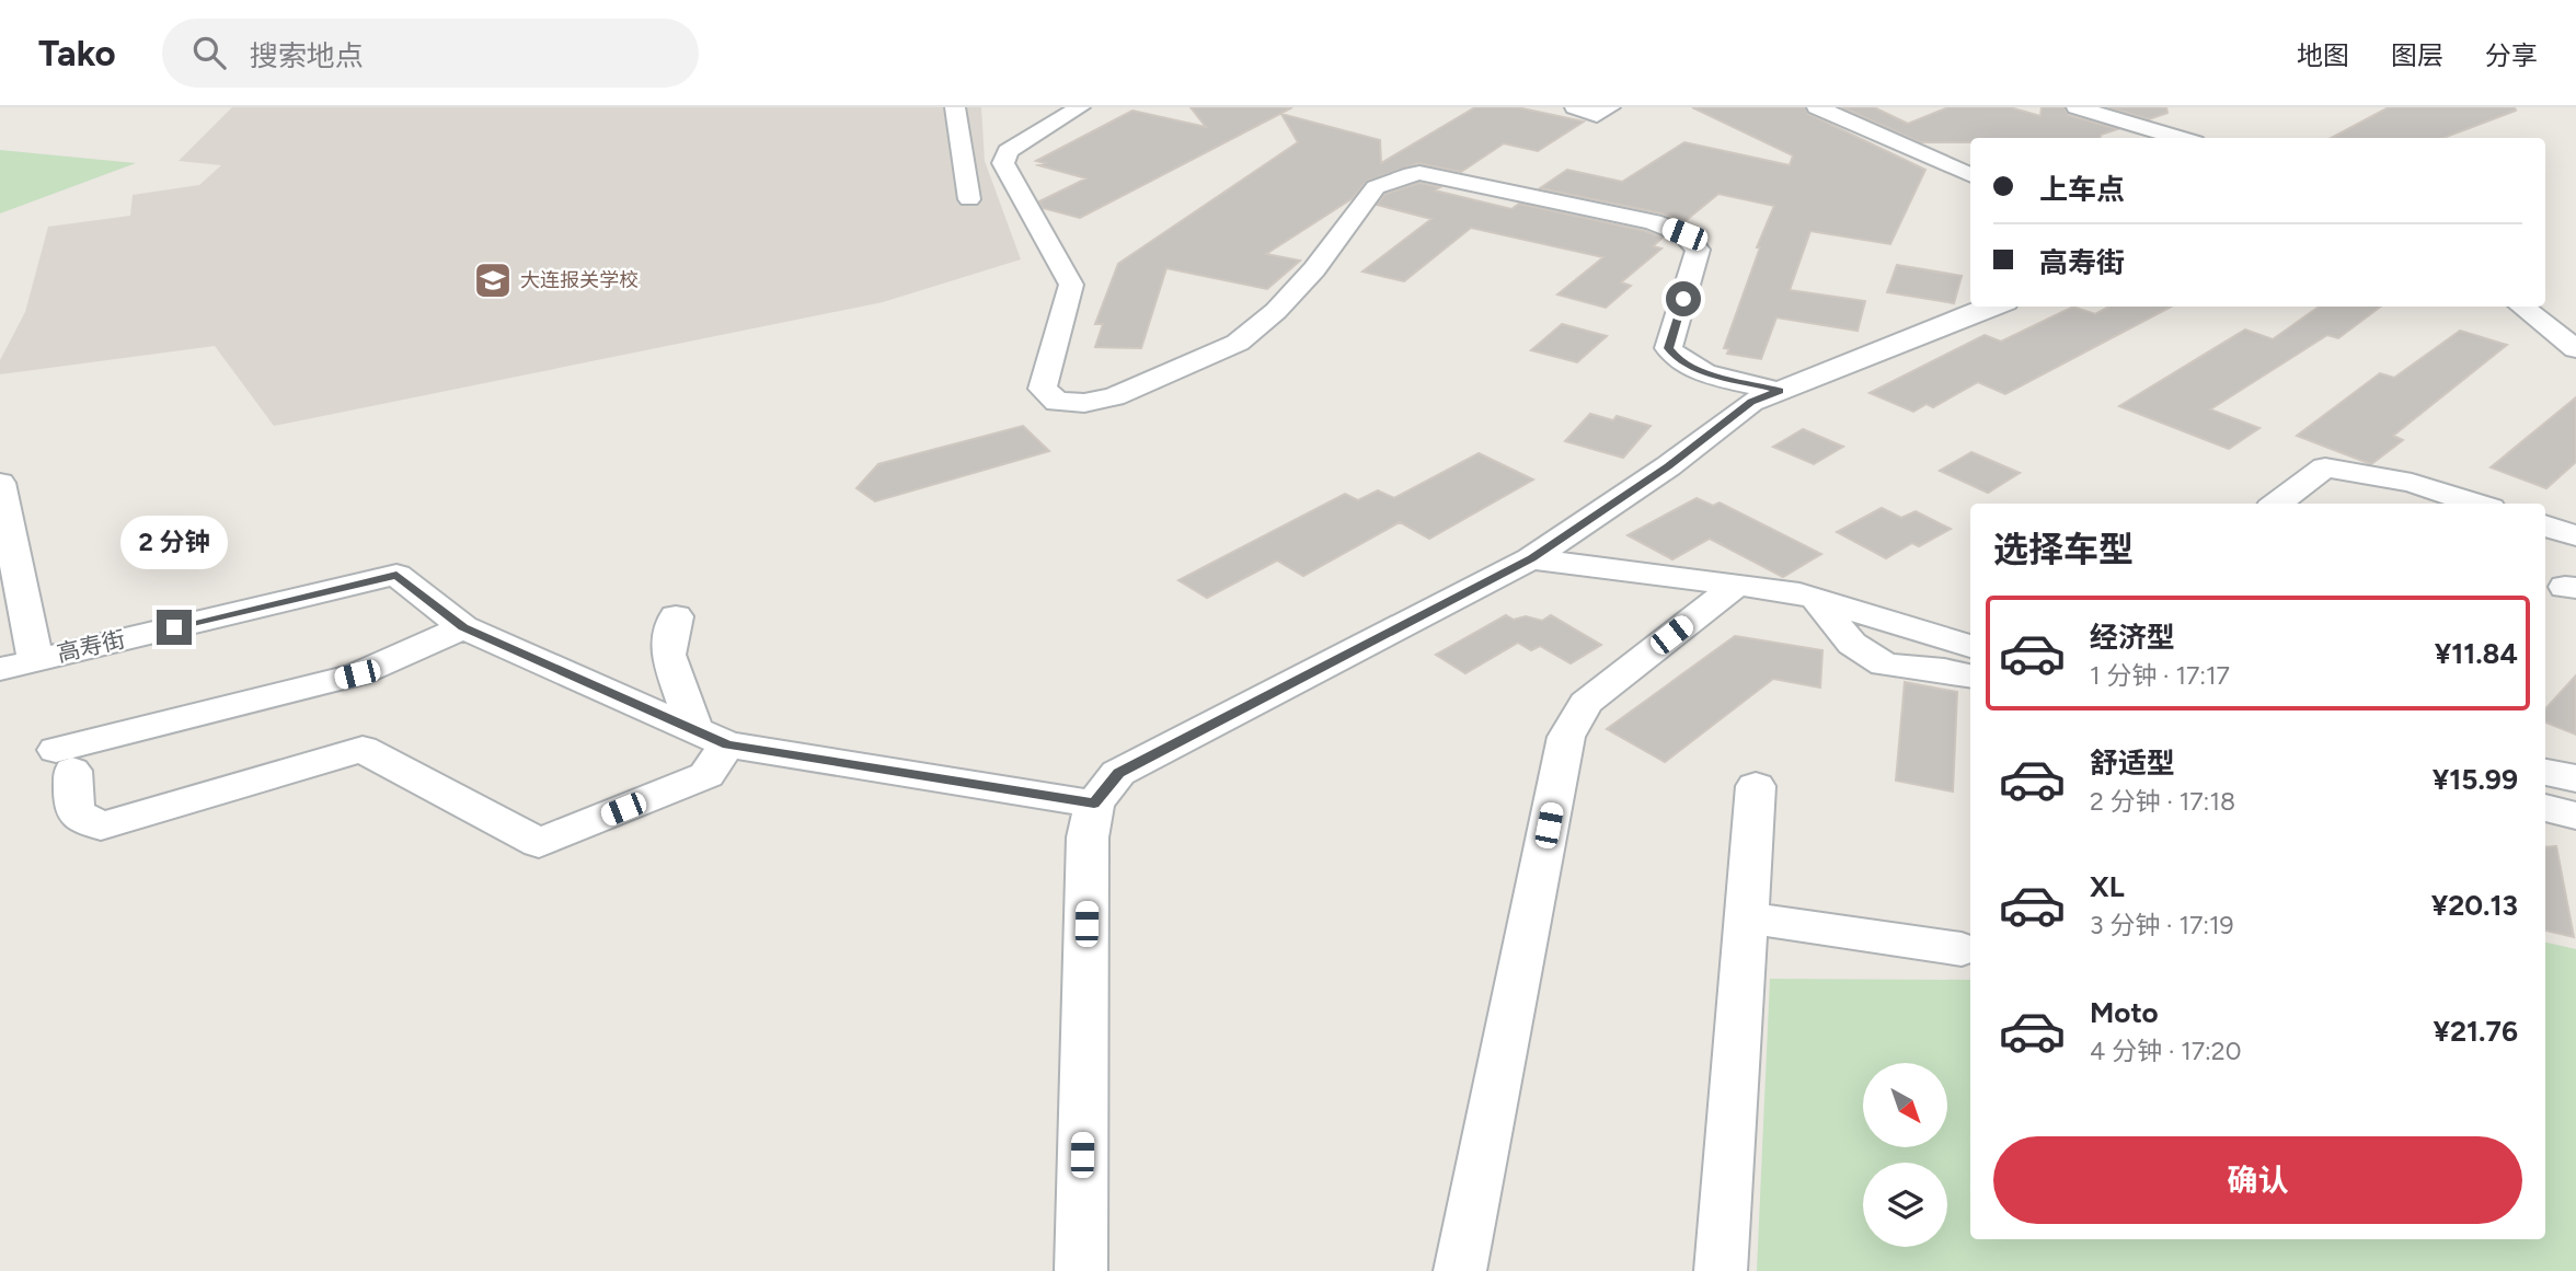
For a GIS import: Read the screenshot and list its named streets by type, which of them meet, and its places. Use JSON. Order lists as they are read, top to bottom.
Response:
{
  "streets": {
    "street": ["高寿街"]
  },
  "places": {
    "school or university": ["大连报关学校"]
  },
  "north": "bottom right",
  "page": {
    "header": "Tako",
    "search": "搜索地点",
    "nav": ["地图", "图层", "分享"],
    "banner": ["上车点", "高寿街"],
    "heading": "选择车型",
    "bubble": "2 分钟",
    "list": [
      {
        "name": "经济型",
        "note": "1 分钟 · 17:17",
        "value": "¥11.84"
      },
      {
        "name": "舒适型",
        "note": "2 分钟 · 17:18",
        "value": "¥15.99"
      },
      {
        "name": "XL",
        "note": "3 分钟 · 17:19",
        "value": "¥20.13"
      },
      {
        "name": "Moto",
        "note": "4 分钟 · 17:20",
        "value": "¥21.76"
      }
    ],
    "buttons": "确认"
  }
}
